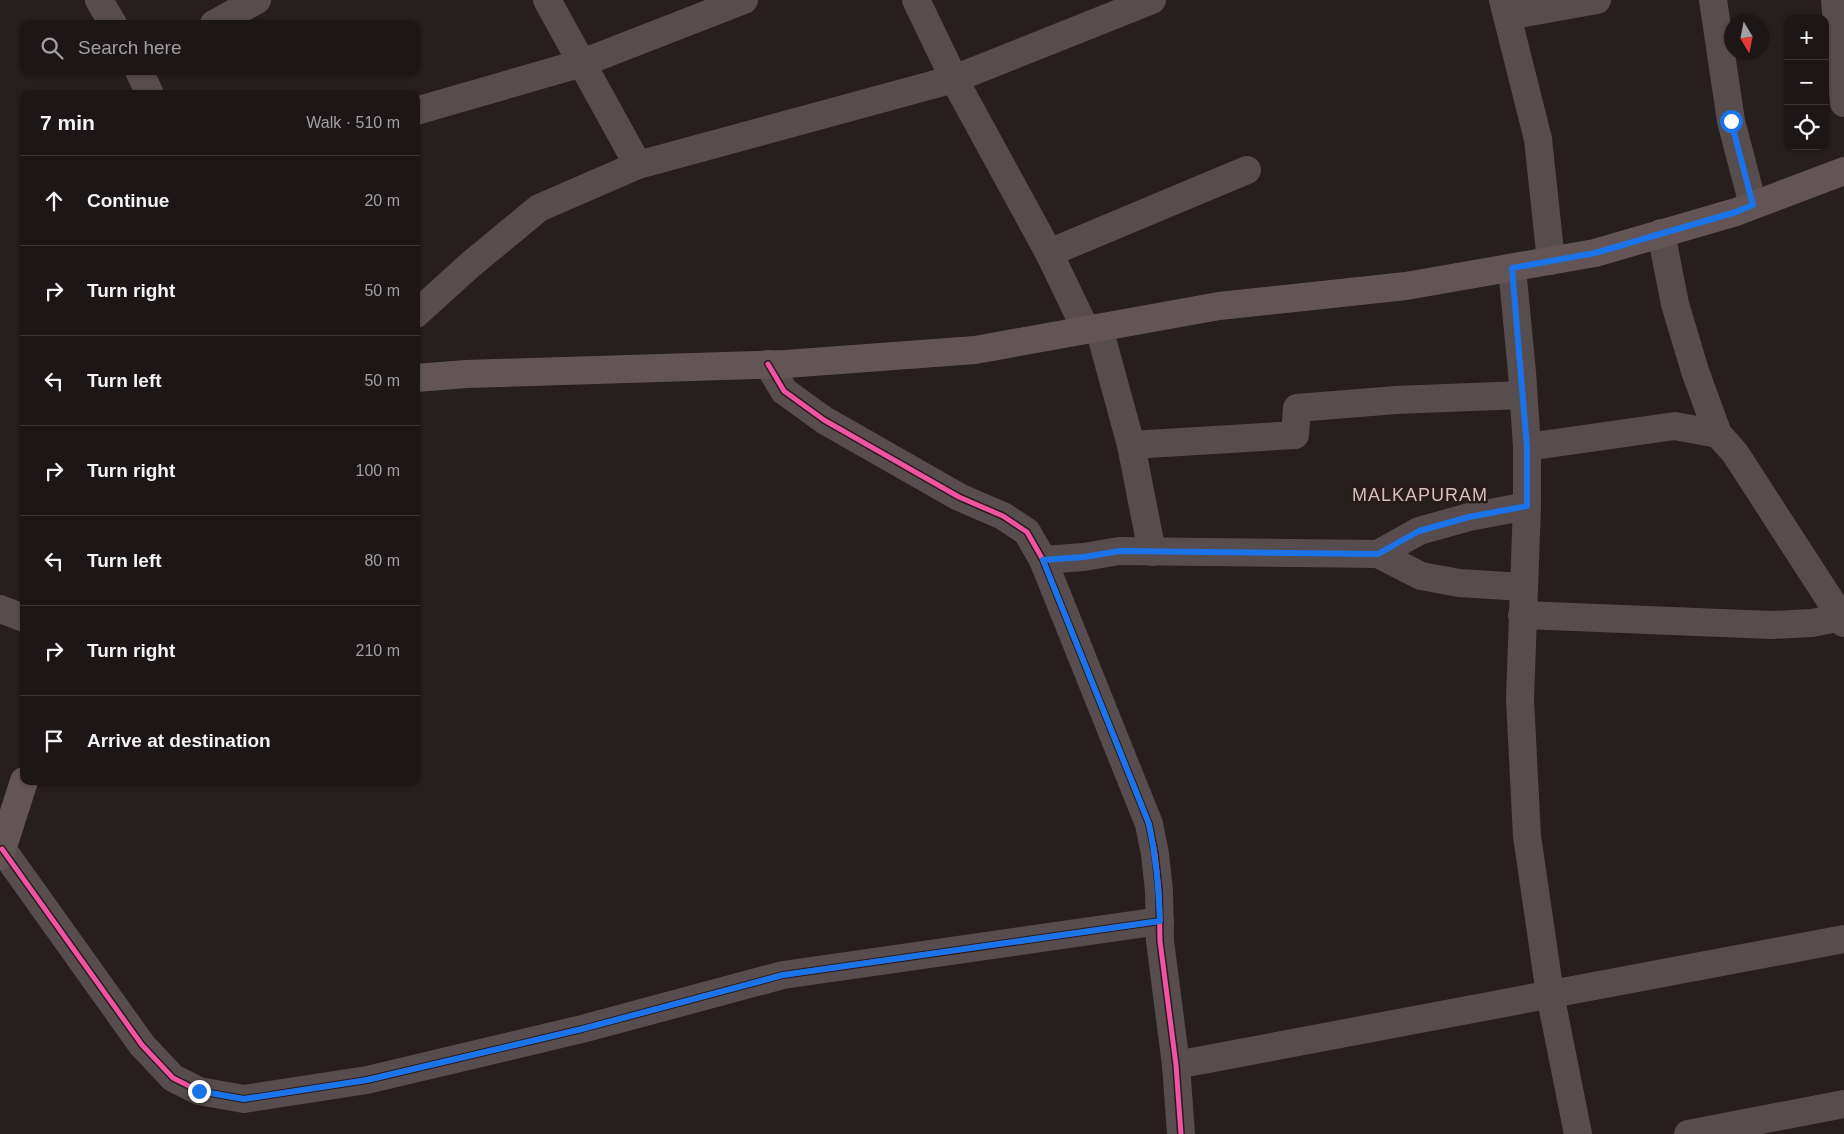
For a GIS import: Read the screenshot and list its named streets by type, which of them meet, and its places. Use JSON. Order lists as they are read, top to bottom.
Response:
{
  "districts": ["MALKAPURAM"],
  "north": "bottom",
  "page": {
    "map_buttons": ["+", "−"],
    "search": "Search here",
    "heading": ["7 min", "Walk · 510 m"],
    "list": [
      ["Continue", "20 m"],
      ["Turn right", "50 m"],
      ["Turn left", "50 m"],
      ["Turn right", "100 m"],
      ["Turn left", "80 m"],
      ["Turn right", "210 m"],
      "Arrive at destination"
    ]
  }
}
